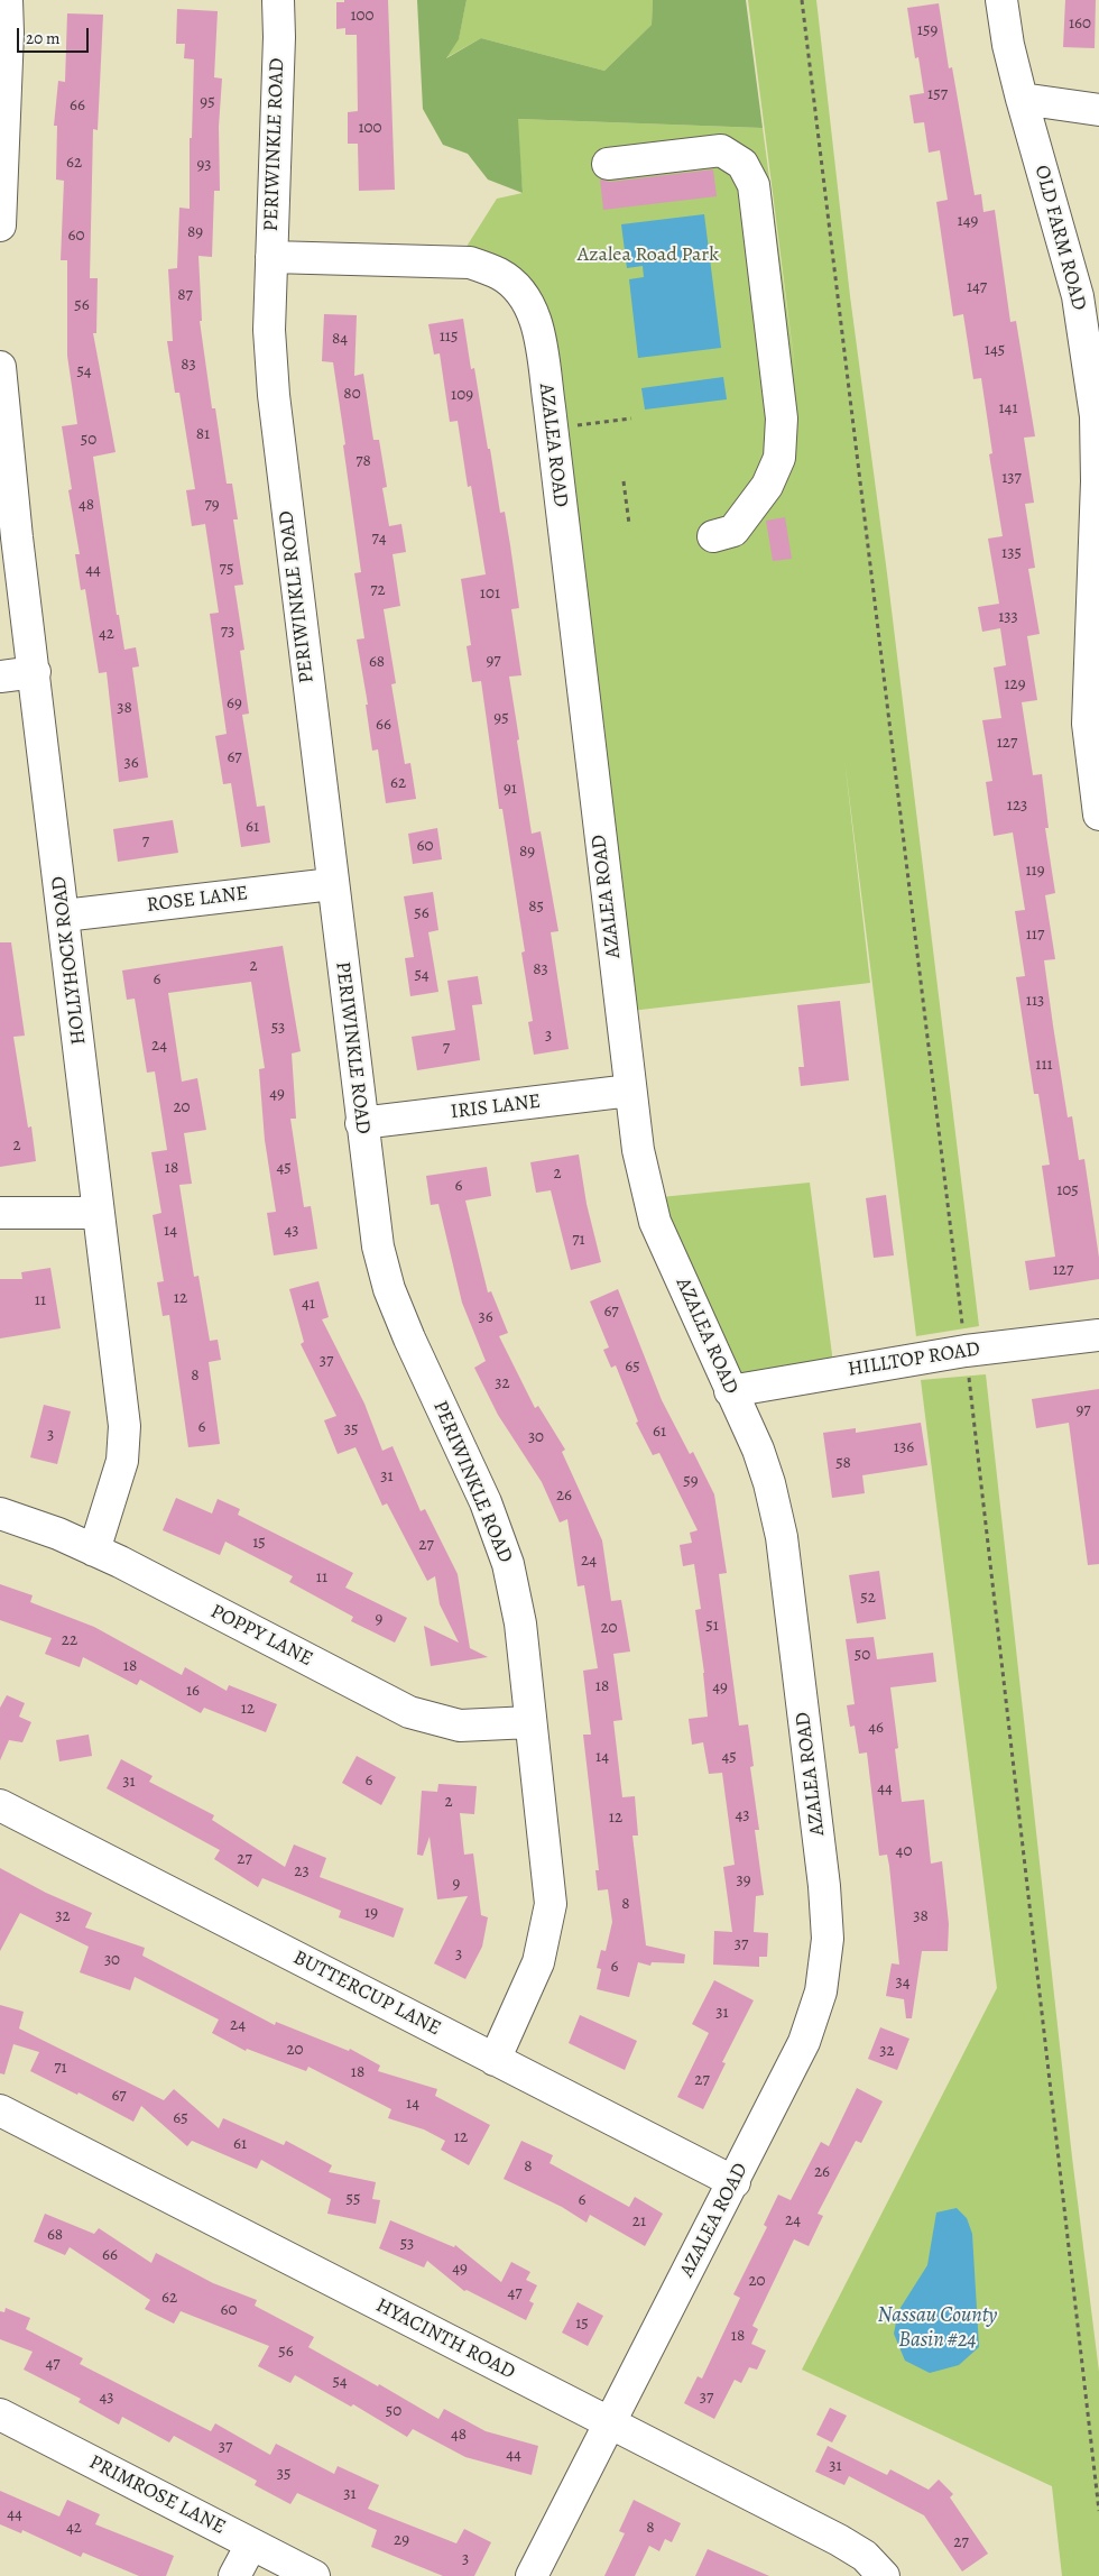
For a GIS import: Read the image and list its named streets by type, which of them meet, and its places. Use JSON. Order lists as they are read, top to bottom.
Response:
{
  "streets": {
    "street": [
      "PERIWINKLE ROAD",
      "OLD FARM ROAD",
      "AZALEA ROAD",
      "ROSE LANE",
      "HOLLYHOCK ROAD",
      "IRIS LANE",
      "HILLTOP ROAD",
      "POPPY LANE",
      "BUTTERCUP LANE",
      "HYACINTH ROAD",
      "PRIMROSE LANE"
    ]
  },
  "crossings": [
    ["PERIWINKLE ROAD", "AZALEA ROAD"],
    ["PERIWINKLE ROAD", "ROSE LANE"],
    ["PERIWINKLE ROAD", "IRIS LANE"],
    ["PERIWINKLE ROAD", "POPPY LANE"],
    ["PERIWINKLE ROAD", "BUTTERCUP LANE"],
    ["AZALEA ROAD", "IRIS LANE"],
    ["AZALEA ROAD", "HILLTOP ROAD"],
    ["AZALEA ROAD", "BUTTERCUP LANE"],
    ["AZALEA ROAD", "HYACINTH ROAD"],
    ["ROSE LANE", "HOLLYHOCK ROAD"],
    ["HOLLYHOCK ROAD", "POPPY LANE"]
  ],
  "water": ["Nassau County Basin #24"],
  "parks": ["Azalea Road Park"],
  "house_numbers": [
    "100",
    "160",
    "159",
    "157",
    "95",
    "66",
    "100",
    "62",
    "93",
    "149",
    "89",
    "60",
    "147",
    "87",
    "56",
    "115",
    "84",
    "145",
    "83",
    "54",
    "80",
    "109",
    "141",
    "81",
    "50",
    "78",
    "137",
    "48",
    "79",
    "74",
    "135",
    "75",
    "44",
    "72",
    "101",
    "133",
    "73",
    "42",
    "97",
    "68",
    "129",
    "69",
    "38",
    "95",
    "66",
    "127",
    "67",
    "36",
    "62",
    "91",
    "123",
    "61",
    "7",
    "60",
    "89",
    "119",
    "85",
    "56",
    "117",
    "2",
    "83",
    "54",
    "6",
    "113",
    "53",
    "3",
    "24",
    "7",
    "111",
    "49",
    "20",
    "2",
    "18",
    "45",
    "2",
    "6",
    "105",
    "14",
    "43",
    "71",
    "127",
    "12",
    "11",
    "41",
    "67",
    "36",
    "37",
    "65",
    "8",
    "32",
    "97",
    "6",
    "35",
    "61",
    "3",
    "30",
    "136",
    "58",
    "31",
    "59",
    "26",
    "15",
    "27",
    "24",
    "11",
    "52",
    "9",
    "51",
    "20",
    "22",
    "50",
    "18",
    "18",
    "49",
    "16",
    "12",
    "46",
    "14",
    "45",
    "6",
    "31",
    "44",
    "2",
    "43",
    "12",
    "40",
    "27",
    "23",
    "39",
    "9",
    "8",
    "19",
    "32",
    "38",
    "37",
    "3",
    "30",
    "6",
    "34",
    "31",
    "24",
    "20",
    "32",
    "71",
    "18",
    "27",
    "67",
    "14",
    "65",
    "12",
    "61",
    "8",
    "26",
    "55",
    "6",
    "24",
    "21",
    "68",
    "53",
    "66",
    "49",
    "20",
    "47",
    "62",
    "60",
    "15",
    "18",
    "56",
    "47",
    "54",
    "43",
    "37",
    "50",
    "48",
    "37",
    "44",
    "31",
    "35",
    "31",
    "44",
    "42",
    "8",
    "29",
    "27",
    "3"
  ],
  "scale_bar": "20 m"
}
